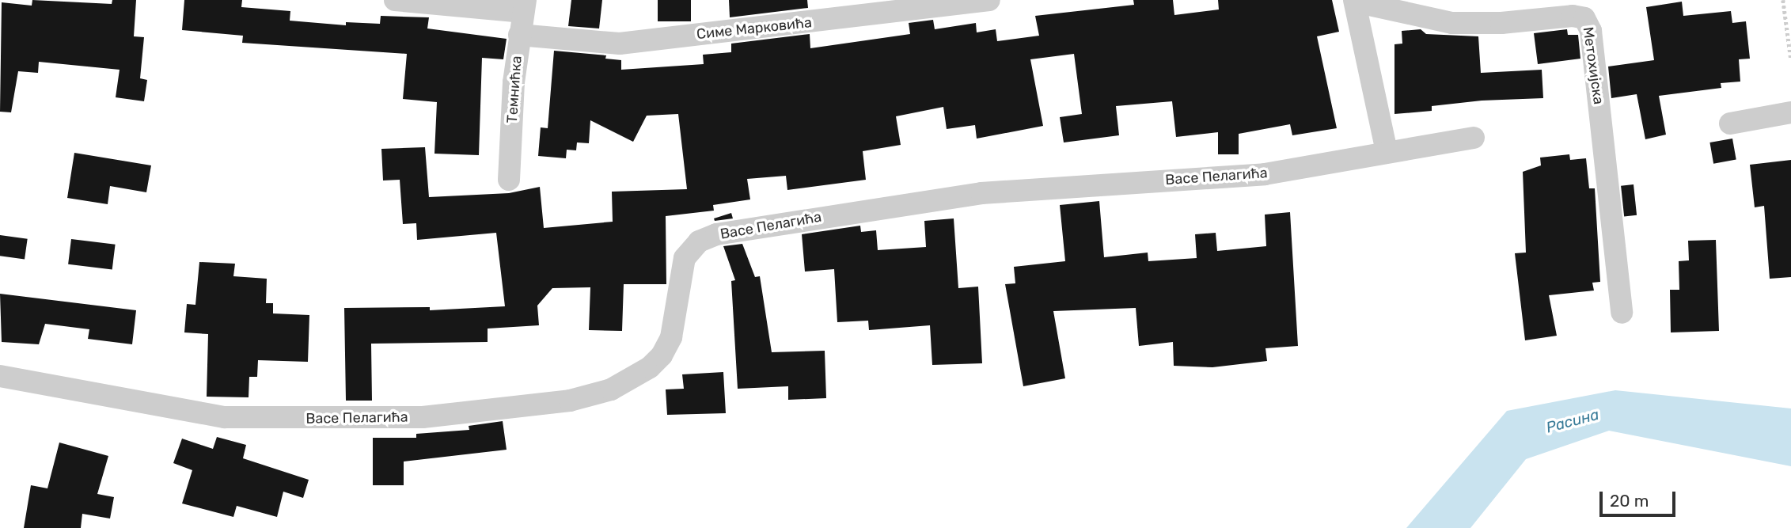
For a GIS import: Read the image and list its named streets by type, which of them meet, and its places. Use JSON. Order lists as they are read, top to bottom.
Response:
{
  "streets": {
    "street": [
      "Симе Марковића",
      "Метохијска",
      "Темнићка",
      "Васе Пелагића"
    ]
  },
  "crossings": [
    ["Симе Марковића", "Темнићка"],
    ["Метохијска", "Васе Пелагића"]
  ],
  "water": ["Расина"],
  "scale_bar": "20 m"
}
